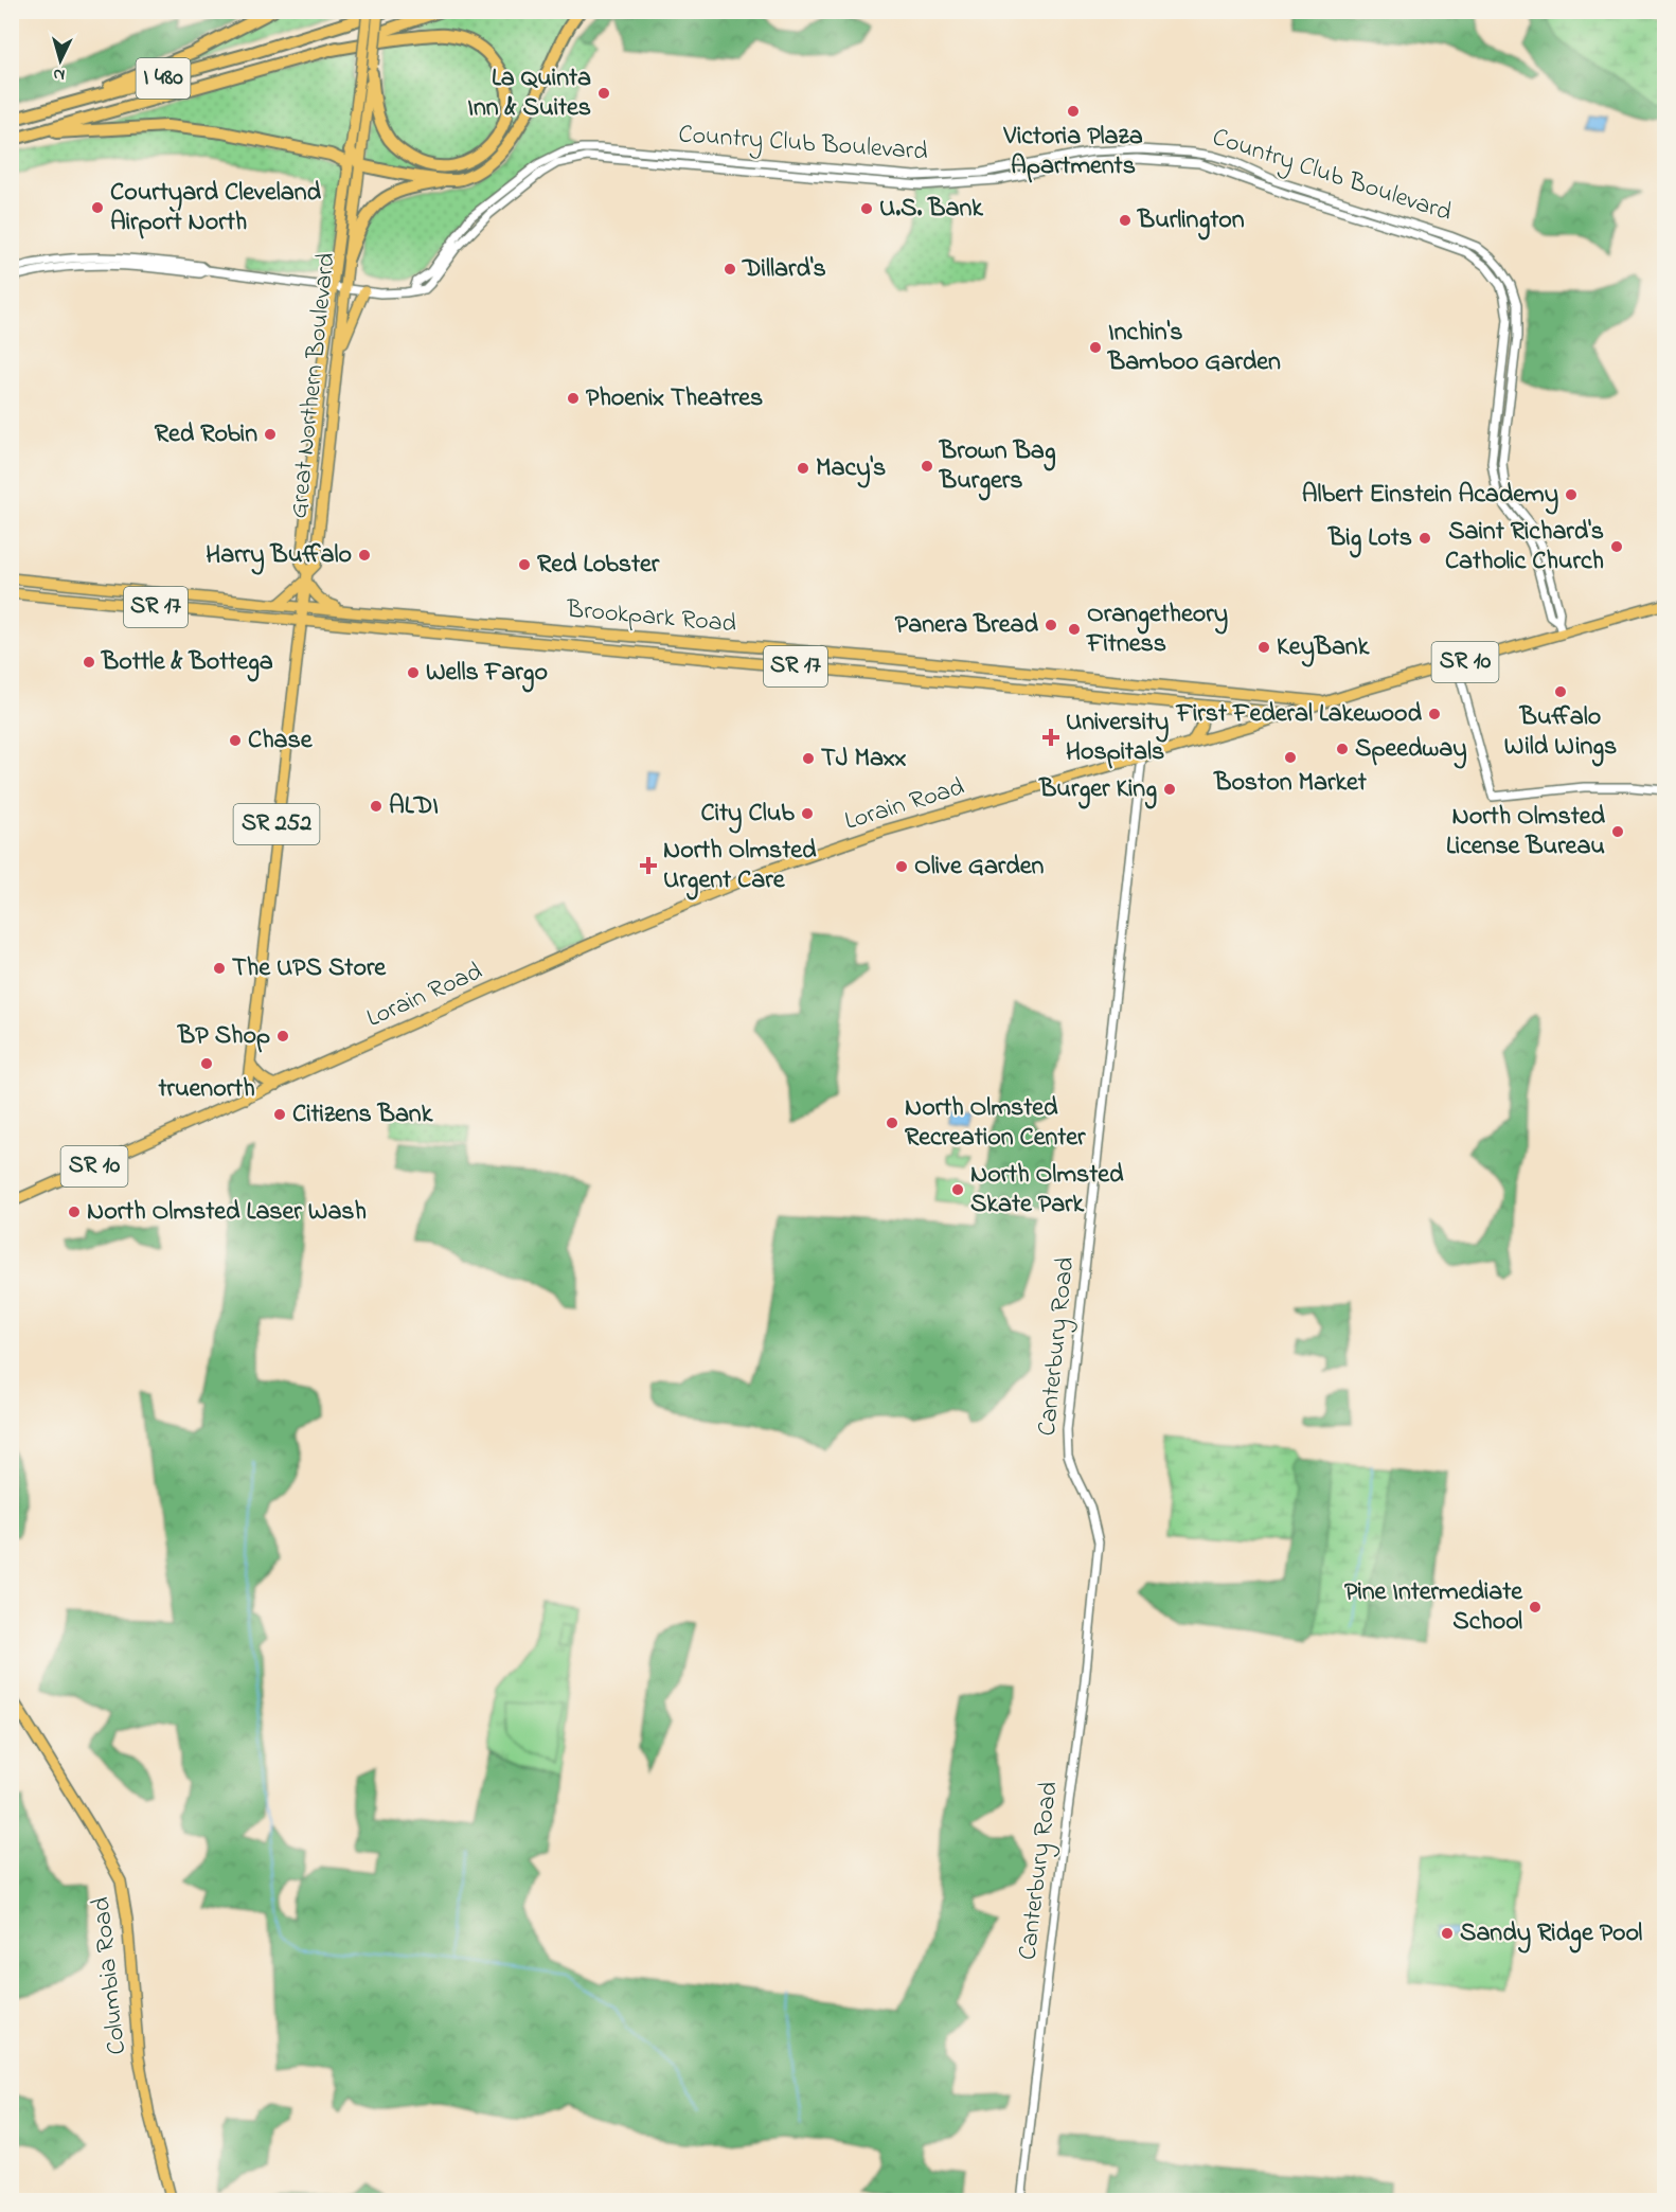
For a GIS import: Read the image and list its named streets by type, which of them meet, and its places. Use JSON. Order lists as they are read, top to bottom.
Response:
{
  "streets": {
    "highway": ["I 480"],
    "main road": [
      "Great Northern Boulevard",
      "SR 17",
      "Brookpark Road",
      "SR 10",
      "Lorain Road",
      "SR 252",
      "Columbia Road"
    ],
    "street": ["Country Club Boulevard", "Canterbury Road"]
  },
  "crossings": [
    ["Country Club Boulevard", "Great Northern Boulevard"],
    ["Country Club Boulevard", "Lorain Road"],
    ["Great Northern Boulevard", "Brookpark Road"],
    ["Great Northern Boulevard", "Lorain Road"],
    ["Brookpark Road", "Lorain Road"],
    ["Lorain Road", "Canterbury Road"]
  ],
  "places": {
    "other": [
      "La Quinta Inn & Suites",
      "Victoria Plaza Apartments",
      "Courtyard Cleveland Airport North",
      "U.S. Bank",
      "Burlington",
      "Dillard's",
      "Inchin's Bamboo Garden",
      "Phoenix Theatres",
      "Red Robin",
      "Brown Bag Burgers",
      "Macy's",
      "Albert Einstein Academy",
      "Big Lots",
      "Saint Richard's Catholic Church",
      "Harry Buffalo",
      "Red Lobster",
      "Panera Bread",
      "Orangetheory Fitness",
      "KeyBank",
      "Bottle & Bottega",
      "Wells Fargo",
      "Buffalo Wild Wings",
      "First Federal Lakewood",
      "Chase",
      "Speedway",
      "Boston Market",
      "TJ Maxx",
      "Burger King",
      "ALDI",
      "City Club",
      "North Olmsted License Bureau",
      "Olive Garden",
      "The UPS Store",
      "BP Shop",
      "truenorth",
      "Citizens Bank",
      "North Olmsted Recreation Center",
      "North Olmsted Skate Park",
      "North Olmsted Laser Wash",
      "Pine Intermediate School",
      "Sandy Ridge Pool"
    ],
    "health": ["University Hospitals", "North Olmsted Urgent Care"]
  },
  "north": "bottom"
}
